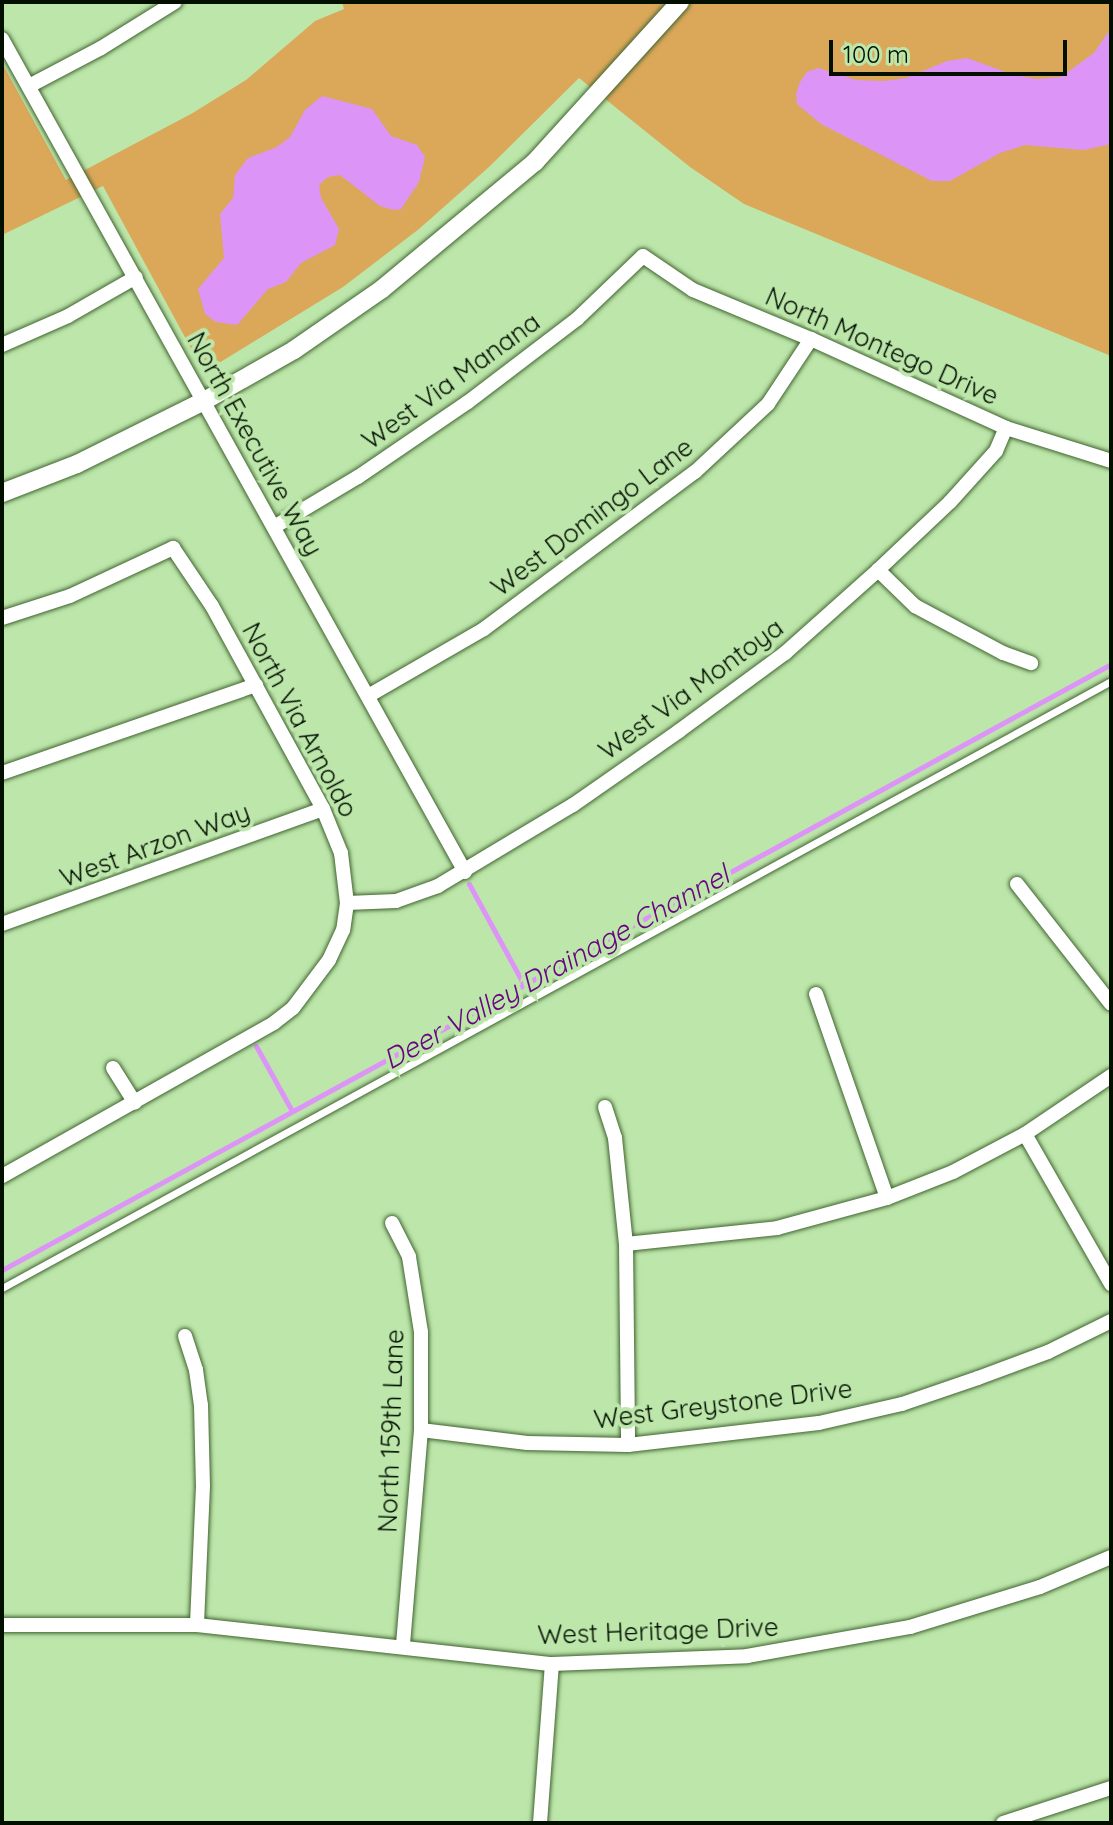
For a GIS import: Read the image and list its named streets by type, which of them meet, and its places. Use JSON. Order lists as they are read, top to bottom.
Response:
{
  "streets": {
    "street": [
      "North Montego Drive",
      "West Via Manana",
      "North Executive Way",
      "West Domingo Lane",
      "West Via Montoya",
      "North Via Arnoldo",
      "West Arzon Way",
      "West Greystone Drive",
      "North 159th Lane",
      "West Heritage Drive"
    ]
  },
  "crossings": [
    ["North Montego Drive", "West Via Manana"],
    ["North Montego Drive", "West Domingo Lane"],
    ["North Montego Drive", "West Via Montoya"],
    ["West Via Manana", "North Executive Way"],
    ["North Executive Way", "West Domingo Lane"],
    ["North Executive Way", "West Via Montoya"],
    ["West Via Montoya", "North Via Arnoldo"],
    ["North Via Arnoldo", "West Arzon Way"],
    ["West Greystone Drive", "North 159th Lane"],
    ["North 159th Lane", "West Heritage Drive"]
  ],
  "water": ["Deer Valley Drainage Channel"],
  "scale_bar": "100 m"
}
